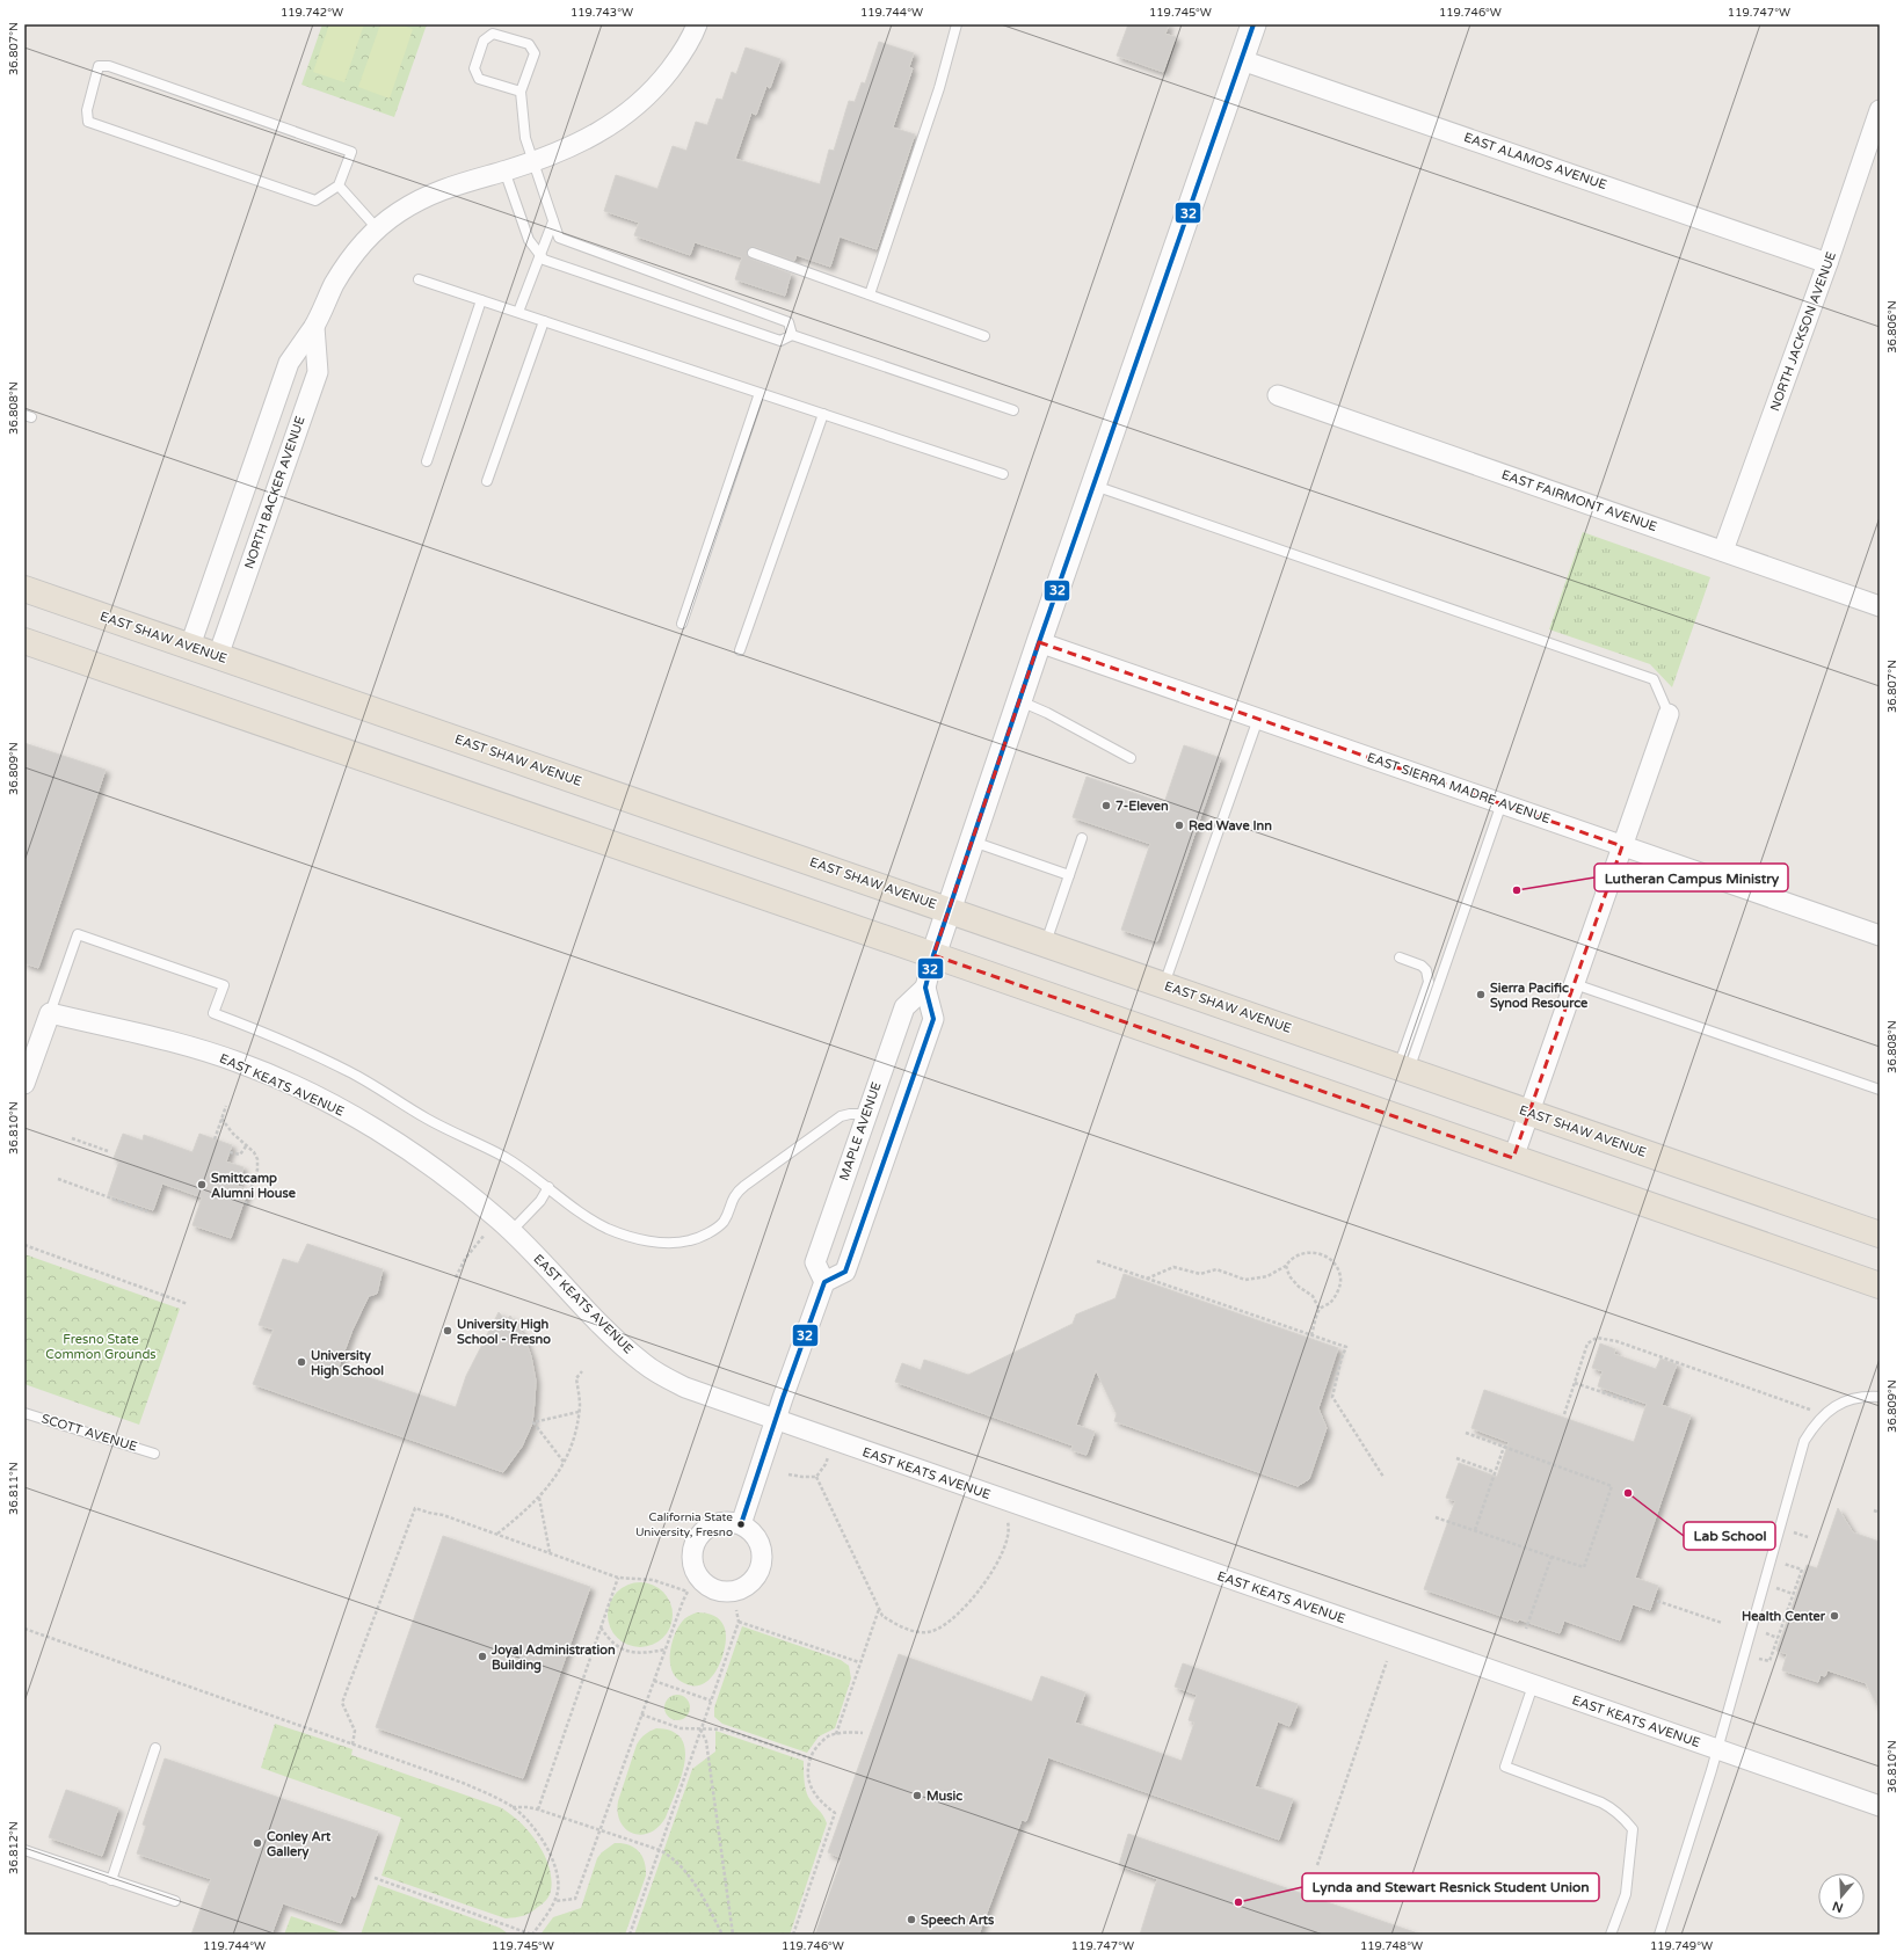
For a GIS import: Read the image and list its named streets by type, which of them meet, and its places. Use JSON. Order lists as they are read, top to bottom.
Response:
{
  "streets": {
    "main road": ["EAST SHAW AVENUE"],
    "street": [
      "EAST ALAMOS AVENUE",
      "NORTH JACKSON AVENUE",
      "NORTH BACKER AVENUE",
      "EAST FAIRMONT AVENUE",
      "EAST SIERRA MADRE AVENUE",
      "EAST KEATS AVENUE",
      "MAPLE AVENUE"
    ],
    "lane": ["SCOTT AVENUE"]
  },
  "crossings": [
    ["EAST ALAMOS AVENUE", "NORTH JACKSON AVENUE"],
    ["NORTH JACKSON AVENUE", "EAST FAIRMONT AVENUE"],
    ["NORTH BACKER AVENUE", "EAST SHAW AVENUE"]
  ],
  "parks": ["Fresno State Common Grounds"],
  "places": [
    "7-Eleven",
    "Red Wave Inn",
    "Lutheran Campus Ministry",
    "Sierra Pacific Synod Resource",
    "Smittcamp Alumni House",
    "University High School - Fresno",
    "University High School",
    "Lab School",
    "California State University, Fresno",
    "Health Center",
    "Joyal Administration Building",
    "Music",
    "Conley Art Gallery",
    "Lynda and Stewart Resnick Student Union",
    "Speech Arts"
  ],
  "lines": ["transit line 32"],
  "north": "bottom",
  "coordinates": [
    "119.742°W",
    "119.743°W",
    "119.744°W",
    "119.745°W",
    "119.746°W",
    "119.747°W",
    "36.807°N",
    "36.806°N",
    "36.808°N",
    "36.809°N",
    "36.810°N",
    "36.811°N",
    "36.812°N",
    "119.748°W",
    "119.749°W"
  ]
}
